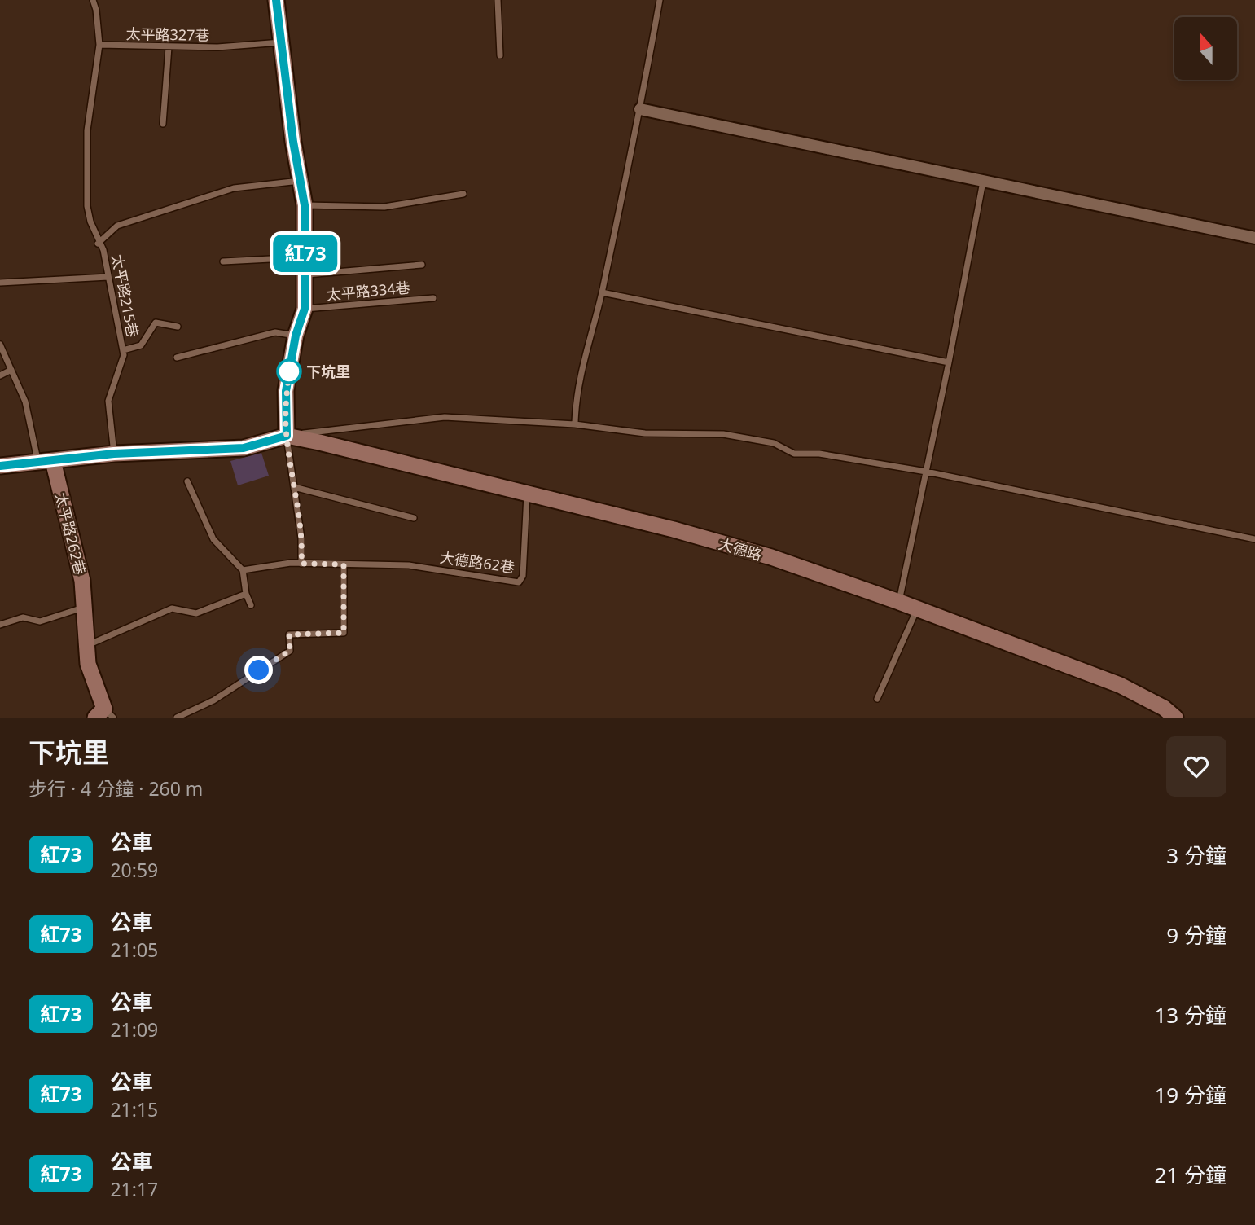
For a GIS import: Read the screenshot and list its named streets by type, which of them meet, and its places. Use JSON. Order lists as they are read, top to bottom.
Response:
{
  "streets": {
    "street": ["太平路262巷", "大德路"],
    "lane": [
      "太平路327巷",
      "太平路334巷",
      "太平路215巷",
      "大德路62巷"
    ]
  },
  "crossings": [
    ["太平路327巷", "太平路215巷"],
    ["大德路", "大德路62巷"]
  ],
  "places": ["下坑里"],
  "lines": ["bus line 紅73"],
  "north": "top",
  "page": {
    "on_map": "紅73",
    "heading": ["下坑里", "步行 · 4 分鐘 · 260 m"],
    "list": [
      {
        "mark": "紅73",
        "name": "公車",
        "note": "20:59",
        "value": "3 分鐘"
      },
      {
        "mark": "紅73",
        "name": "公車",
        "note": "21:05",
        "value": "9 分鐘"
      },
      {
        "mark": "紅73",
        "name": "公車",
        "note": "21:09",
        "value": "13 分鐘"
      },
      {
        "mark": "紅73",
        "name": "公車",
        "note": "21:15",
        "value": "19 分鐘"
      },
      {
        "mark": "紅73",
        "name": "公車",
        "note": "21:17",
        "value": "21 分鐘"
      }
    ]
  }
}
